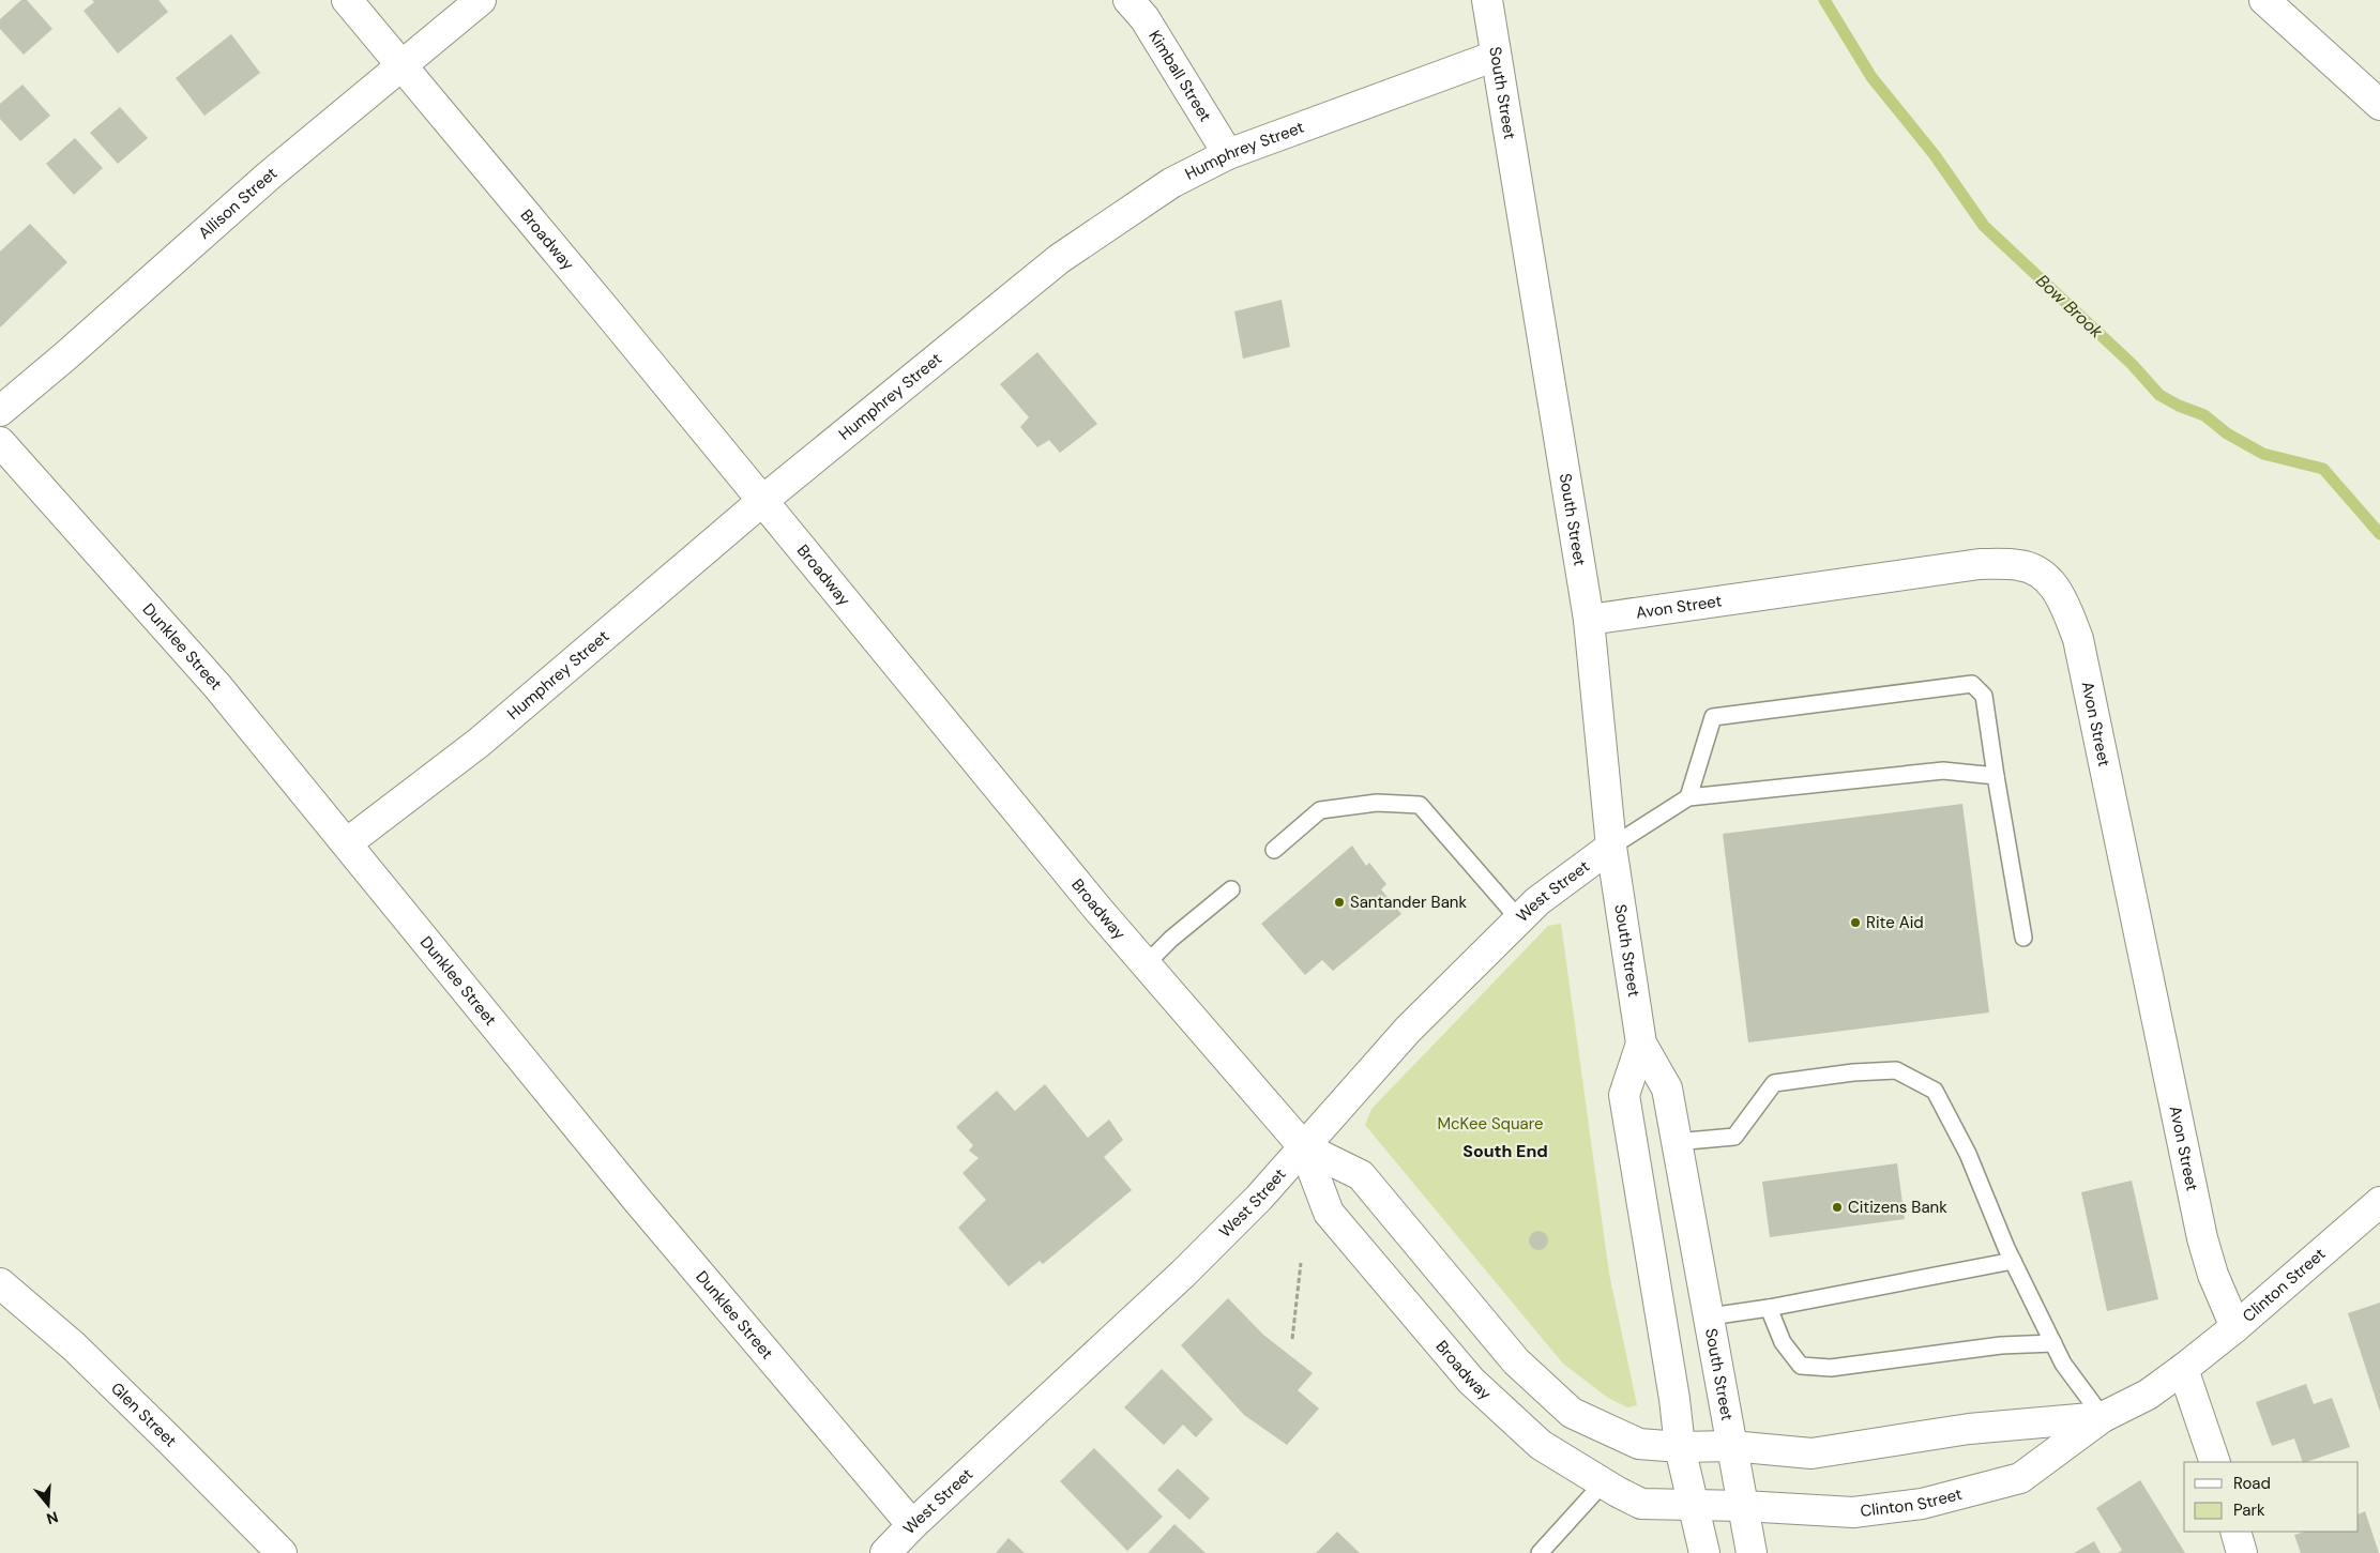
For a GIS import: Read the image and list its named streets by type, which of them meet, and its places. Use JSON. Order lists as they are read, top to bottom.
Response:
{
  "streets": {
    "street": [
      "Kimball Street",
      "South Street",
      "Humphrey Street",
      "Allison Street",
      "Broadway",
      "Avon Street",
      "Dunklee Street",
      "West Street",
      "Clinton Street",
      "Glen Street"
    ]
  },
  "crossings": [
    ["Kimball Street", "Humphrey Street"],
    ["South Street", "Humphrey Street"],
    ["South Street", "Broadway"],
    ["South Street", "Avon Street"],
    ["South Street", "West Street"],
    ["South Street", "Clinton Street"],
    ["Humphrey Street", "Broadway"],
    ["Humphrey Street", "Dunklee Street"],
    ["Allison Street", "Broadway"],
    ["Broadway", "West Street"],
    ["Broadway", "Clinton Street"],
    ["Avon Street", "Clinton Street"],
    ["Dunklee Street", "West Street"]
  ],
  "districts": ["South End"],
  "water": ["Bow Brook"],
  "parks": ["McKee Square"],
  "places": ["Santander Bank", "Rite Aid", "Citizens Bank"],
  "legend": ["Road", "Park"],
  "north": "bottom"
}
